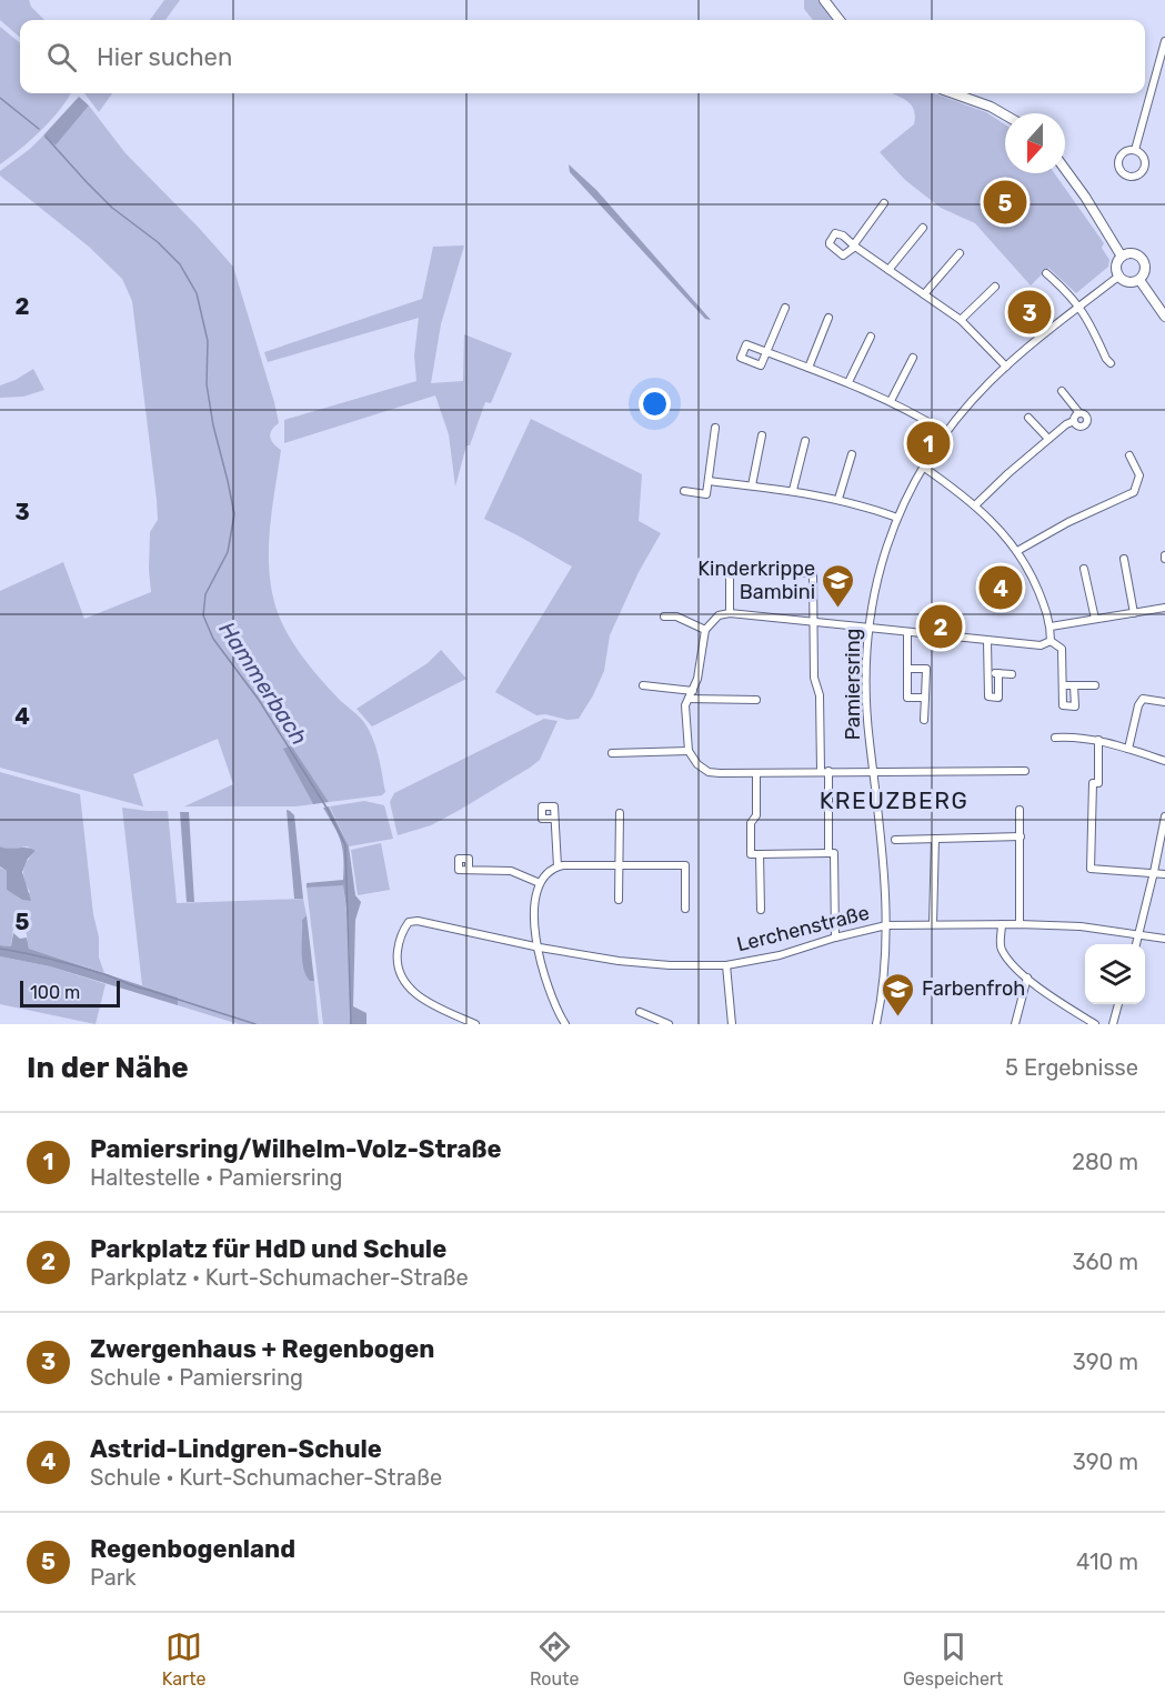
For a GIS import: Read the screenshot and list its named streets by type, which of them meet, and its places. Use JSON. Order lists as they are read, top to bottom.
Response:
{
  "streets": {
    "street": ["Pamiersring", "Lerchenstraße"]
  },
  "crossings": [
    ["Pamiersring", "Lerchenstraße"]
  ],
  "districts": ["KREUZBERG"],
  "water": ["Hammerbach"],
  "places": {
    "school or university": ["Kinderkrippe Bambini", "Farbenfroh"]
  },
  "scale_bar": "100 m",
  "north": "bottom",
  "page": {
    "search": "Hier suchen",
    "pins": [
      "5",
      "3",
      "1",
      "4",
      "2"
    ],
    "scale": "100 m",
    "heading": ["In der Nähe", "5 Ergebnisse"],
    "list": [
      {
        "mark": "1",
        "name": "Pamiersring/Wilhelm-Volz-Straße",
        "note": "Haltestelle · Pamiersring",
        "value": "280 m"
      },
      {
        "mark": "2",
        "name": "Parkplatz für HdD und Schule",
        "note": "Parkplatz · Kurt-Schumacher-Straße",
        "value": "360 m"
      },
      {
        "mark": "3",
        "name": "Zwergenhaus + Regenbogen",
        "note": "Schule · Pamiersring",
        "value": "390 m"
      },
      {
        "mark": "4",
        "name": "Astrid-Lindgren-Schule",
        "note": "Schule · Kurt-Schumacher-Straße",
        "value": "390 m"
      },
      {
        "mark": "5",
        "name": "Regenbogenland",
        "note": "Park",
        "value": "410 m"
      }
    ],
    "nav": ["Karte", "Route", "Gespeichert"]
  },
  "grid": {
    "rows": [
      "2",
      "3",
      "4",
      "5"
    ]
  }
}
